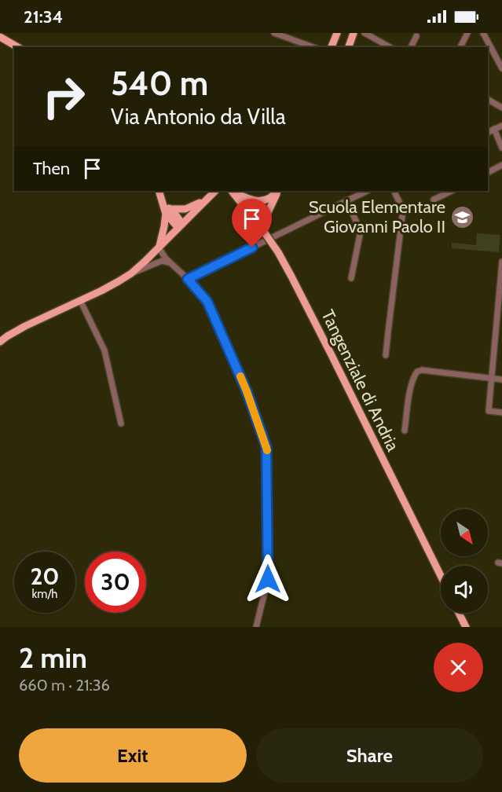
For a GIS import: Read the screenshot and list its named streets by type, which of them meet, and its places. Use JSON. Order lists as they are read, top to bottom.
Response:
{
  "streets": {
    "main road": ["Tangenziale di Andria"]
  },
  "places": {
    "school or university": ["Scuola Elementare Giovanni Paolo II"]
  },
  "north": "bottom right",
  "page": {
    "status": "21:34",
    "turn": ["540 m", "Via Antonio da Villa"],
    "then": "Then",
    "speed": "20 km/h",
    "limit": "30",
    "heading": ["2 min", "660 m · 21:36"],
    "buttons": ["Exit", "Share"]
  }
}
